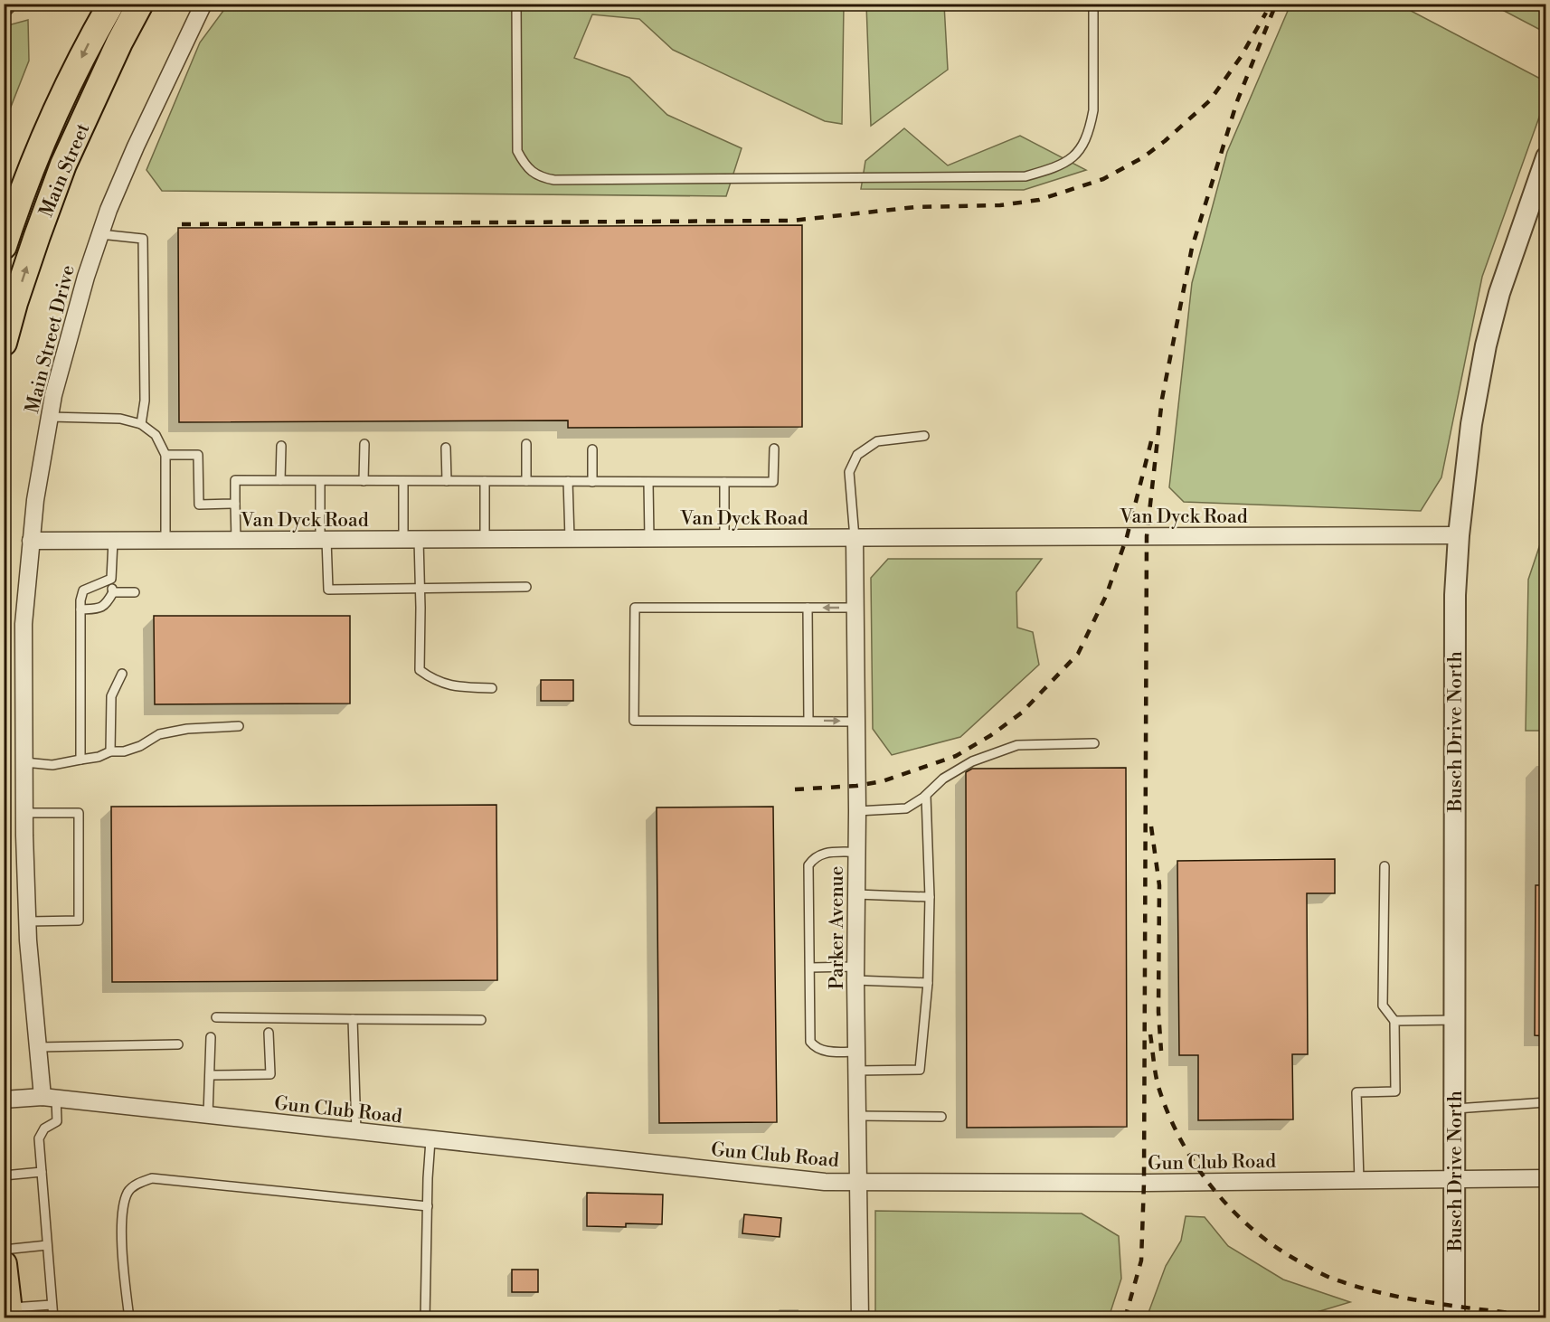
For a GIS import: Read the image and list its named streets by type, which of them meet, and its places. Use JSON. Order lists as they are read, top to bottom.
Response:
{
  "streets": {
    "main road": ["Main Street"],
    "street": [
      "Main Street Drive",
      "Van Dyck Road",
      "Busch Drive North",
      "Parker Avenue",
      "Gun Club Road"
    ]
  },
  "crossings": [
    ["Main Street Drive", "Van Dyck Road"],
    ["Main Street Drive", "Gun Club Road"],
    ["Van Dyck Road", "Busch Drive North"],
    ["Van Dyck Road", "Parker Avenue"],
    ["Busch Drive North", "Gun Club Road"],
    ["Parker Avenue", "Gun Club Road"]
  ]
}
